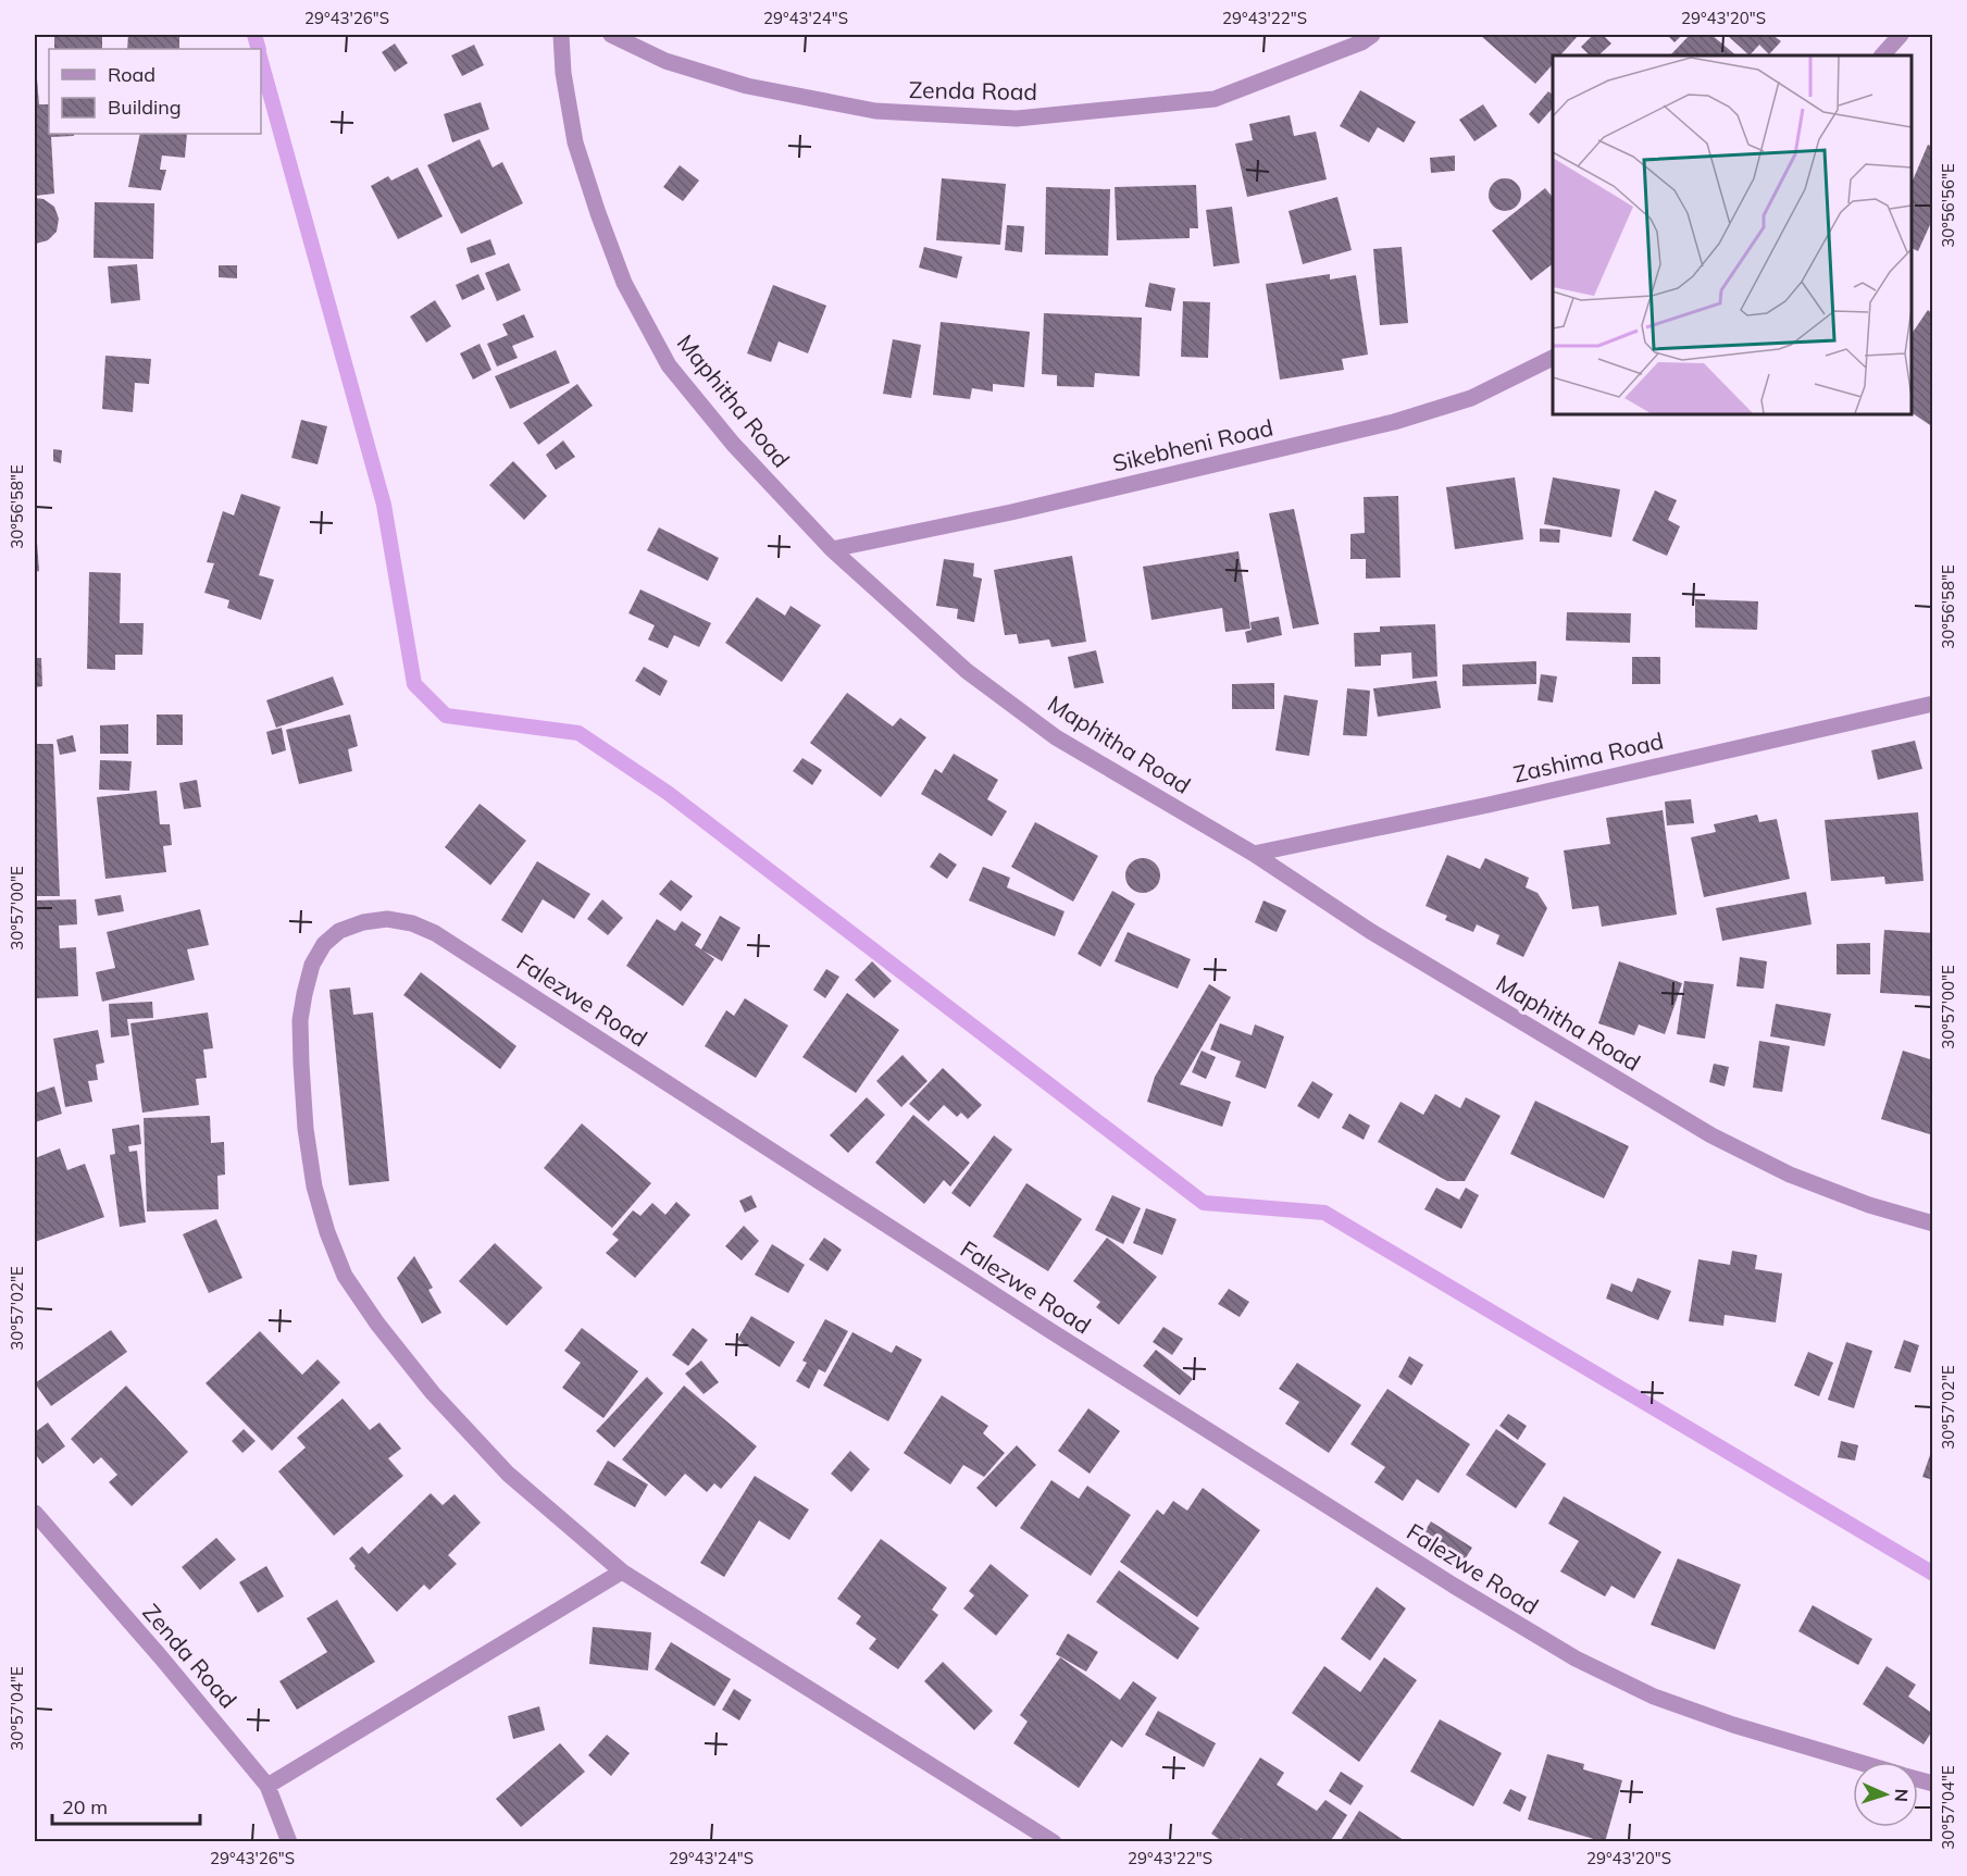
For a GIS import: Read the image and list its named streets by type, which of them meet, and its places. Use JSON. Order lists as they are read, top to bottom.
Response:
{
  "streets": {
    "street": [
      "Zenda Road",
      "Maphitha Road",
      "Sikebheni Road",
      "Zashima Road",
      "Falezwe Road"
    ]
  },
  "crossings": [
    ["Maphitha Road", "Sikebheni Road"],
    ["Maphitha Road", "Zashima Road"]
  ],
  "legend": ["Road", "Building"],
  "scale_bar": "20 m",
  "north": "right",
  "coordinates": [
    "29°43'26\"S",
    "29°43'24\"S",
    "29°43'22\"S",
    "29°43'20\"S",
    "30°56'56\"E",
    "30°56'58\"E",
    "30°57'00\"E",
    "30°57'02\"E",
    "30°57'04\"E"
  ]
}
